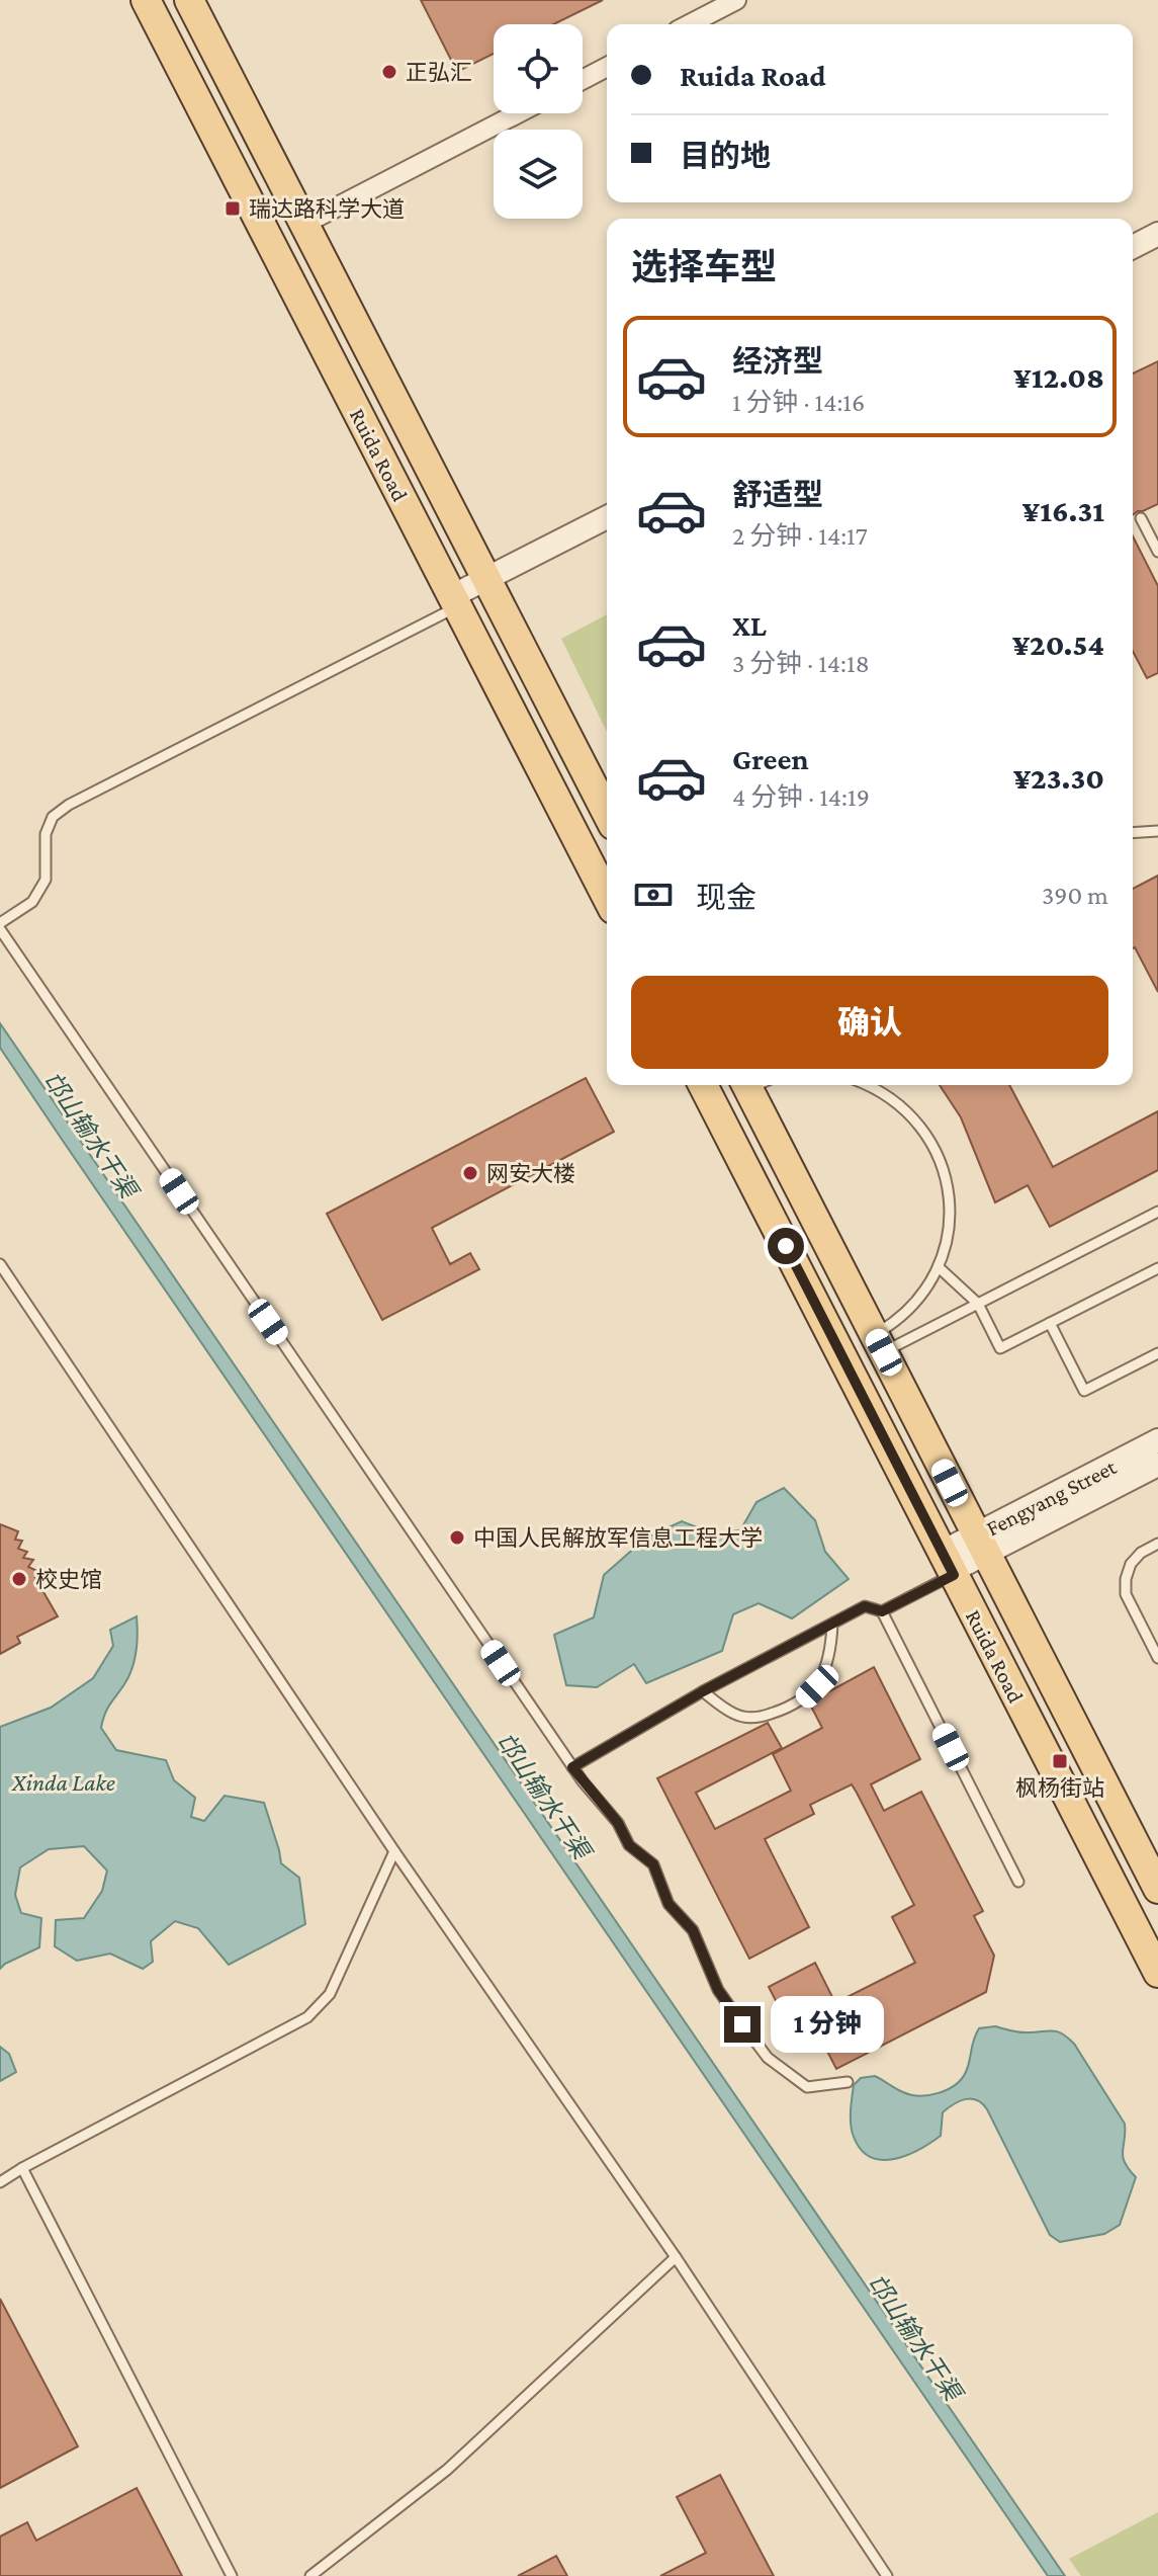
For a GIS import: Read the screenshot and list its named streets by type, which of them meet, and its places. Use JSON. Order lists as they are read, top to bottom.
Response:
{
  "streets": {
    "main road": ["Ruida Road"],
    "street": ["Fengyang Street"]
  },
  "crossings": [
    ["Ruida Road", "Fengyang Street"]
  ],
  "water": ["邙山输水干渠", "Xinda Lake"],
  "places": {
    "other": [
      "正弘汇",
      "网安大楼",
      "中国人民解放军信息工程大学",
      "校史馆"
    ],
    "transit": ["瑞达路科学大道", "枫杨街站"]
  },
  "page": {
    "banner": ["Ruida Road", "目的地"],
    "heading": "选择车型",
    "list": [
      {
        "name": "经济型",
        "note": "1 分钟 · 14:16",
        "value": "¥12.08"
      },
      {
        "name": "舒适型",
        "note": "2 分钟 · 14:17",
        "value": "¥16.31"
      },
      {
        "name": "XL",
        "note": "3 分钟 · 14:18",
        "value": "¥20.54"
      },
      {
        "name": "Green",
        "note": "4 分钟 · 14:19",
        "value": "¥23.30"
      }
    ],
    "pay": ["现金", "390 m"],
    "buttons": "确认",
    "bubble": "1 分钟"
  }
}
